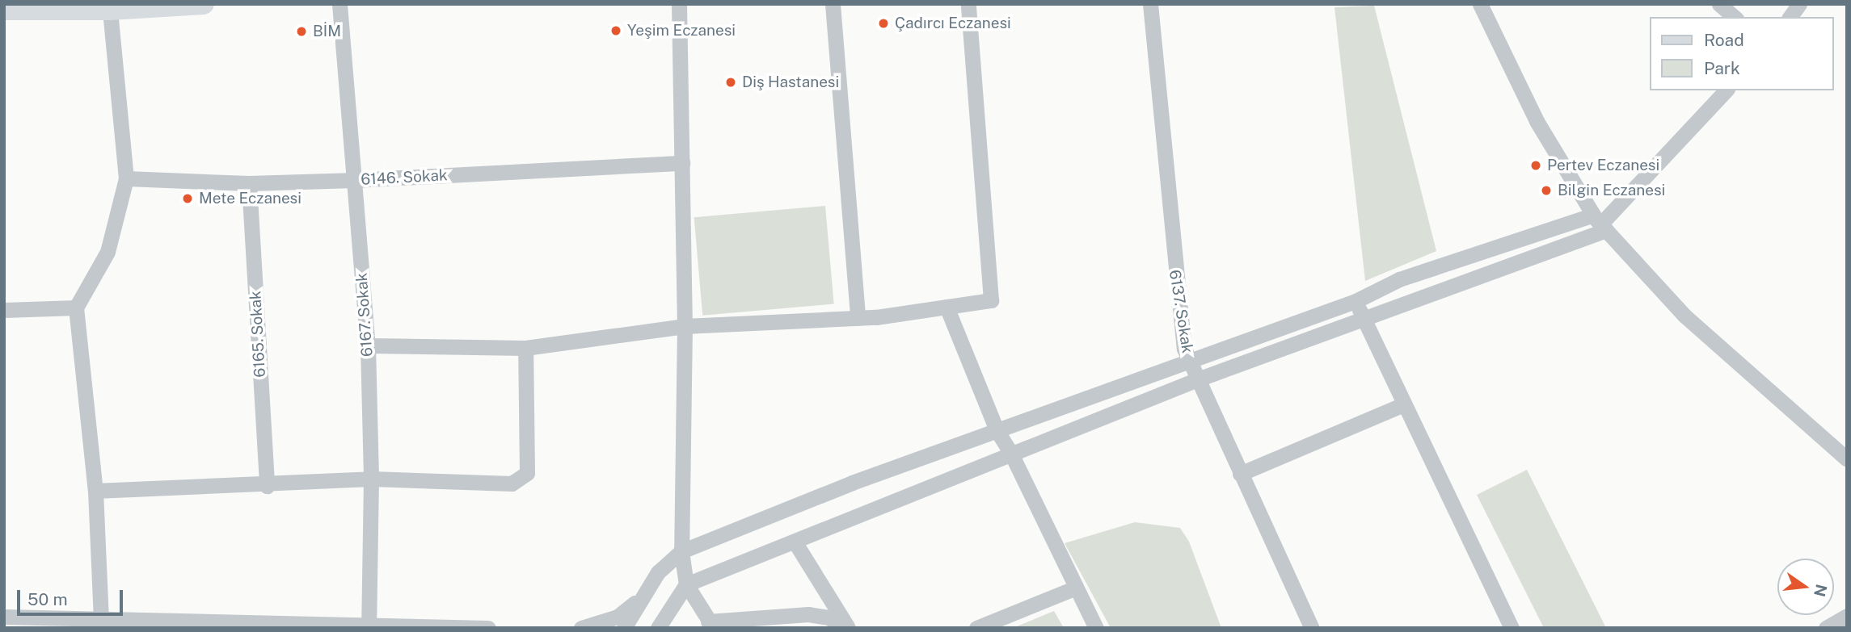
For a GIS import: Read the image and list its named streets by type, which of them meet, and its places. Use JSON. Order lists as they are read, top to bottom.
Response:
{
  "streets": {
    "street": [
      "6146. Sokak",
      "6137. Sokak",
      "6167. Sokak",
      "6165. Sokak"
    ]
  },
  "crossings": [
    ["6146. Sokak", "6167. Sokak"],
    ["6146. Sokak", "6165. Sokak"]
  ],
  "places": [
    "Çadırcı Eczanesi",
    "Yeşim Eczanesi",
    "BİM",
    "Diş Hastanesi",
    "Pertev Eczanesi",
    "Bilgin Eczanesi",
    "Mete Eczanesi"
  ],
  "legend": ["Road", "Park"],
  "scale_bar": "50 m",
  "north": "right"
}
